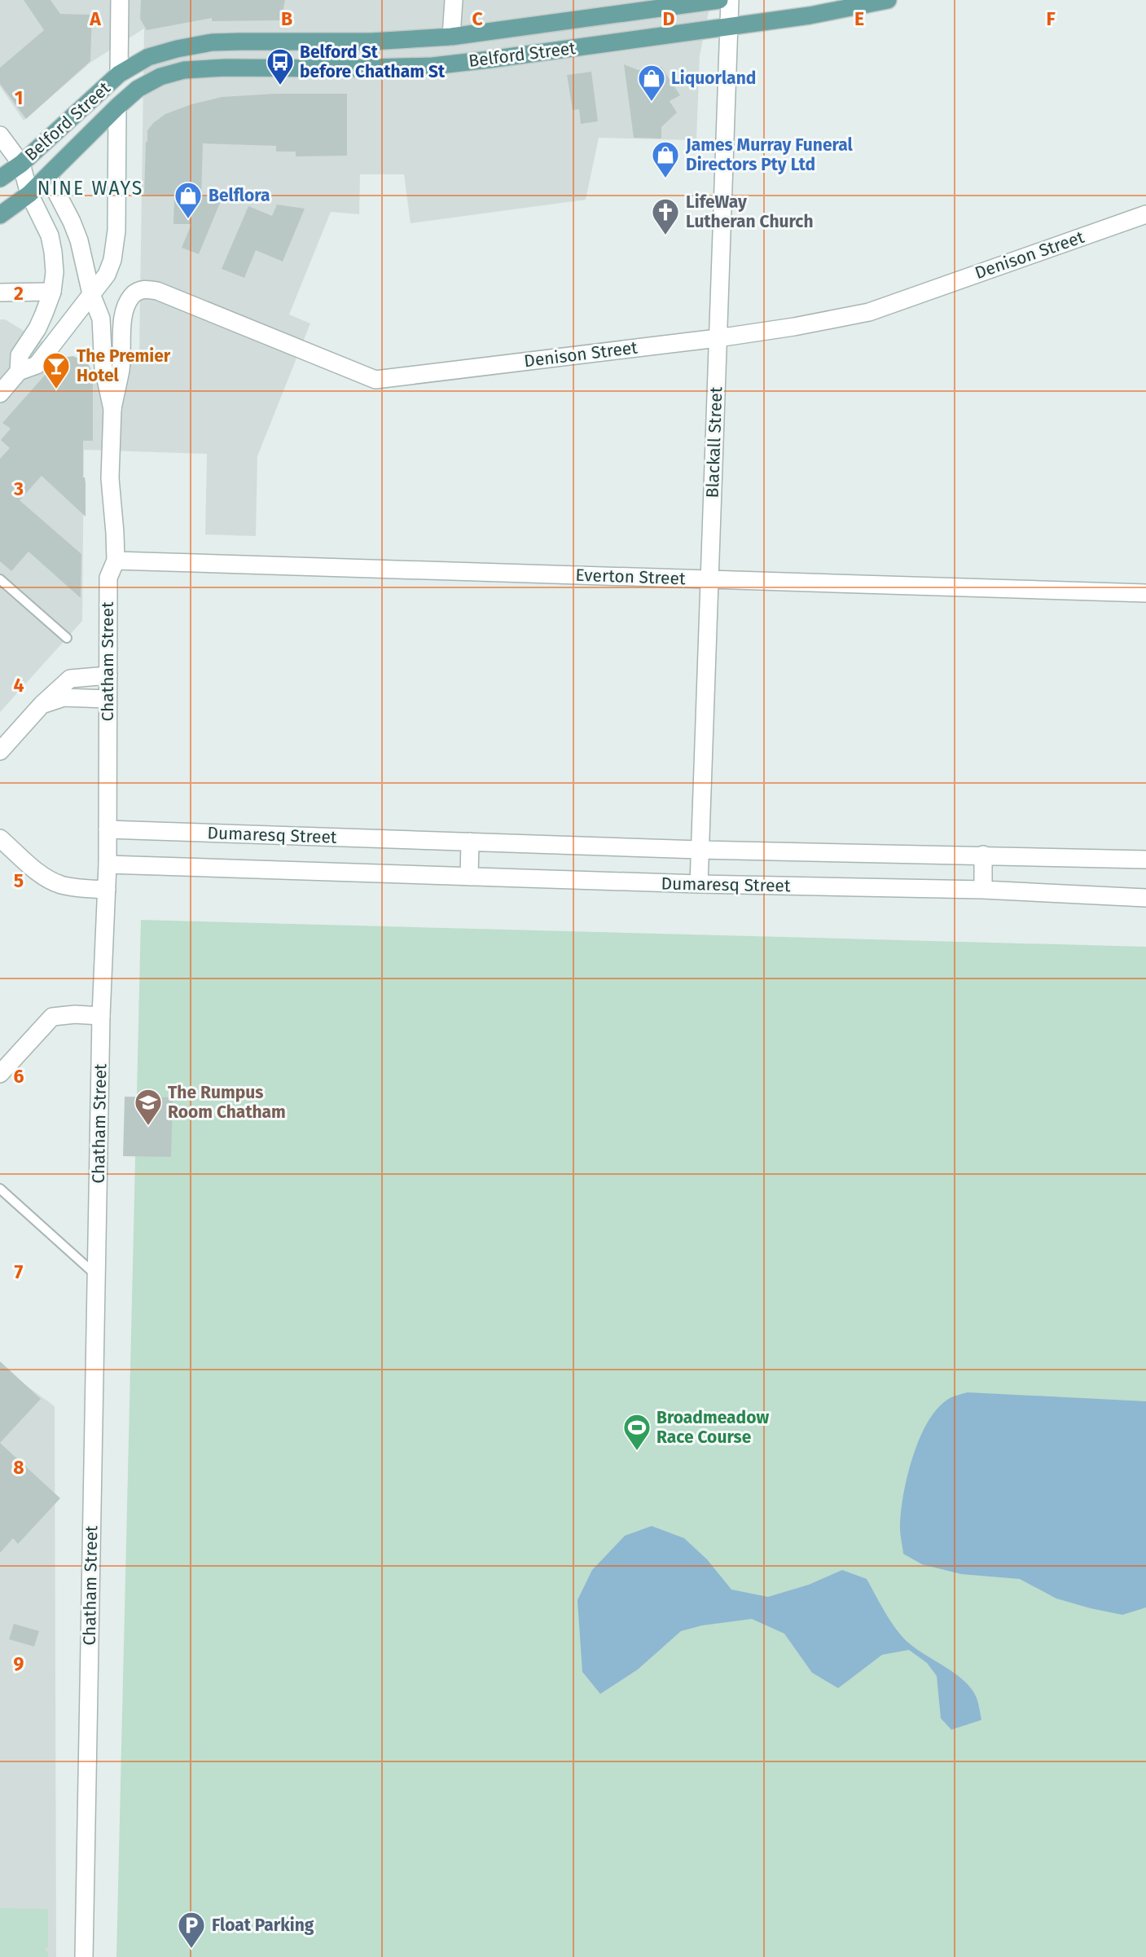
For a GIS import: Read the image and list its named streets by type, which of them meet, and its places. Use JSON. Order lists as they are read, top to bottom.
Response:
{
  "streets": {
    "main road": ["Belford Street"],
    "street": [
      "Denison Street",
      "Blackall Street",
      "Everton Street",
      "Chatham Street",
      "Dumaresq Street"
    ]
  },
  "crossings": [
    ["Belford Street", "Blackall Street"],
    ["Belford Street", "Chatham Street"],
    ["Denison Street", "Blackall Street"],
    ["Denison Street", "Chatham Street"],
    ["Blackall Street", "Everton Street"],
    ["Blackall Street", "Dumaresq Street"],
    ["Everton Street", "Chatham Street"],
    ["Chatham Street", "Dumaresq Street"]
  ],
  "districts": ["NINE WAYS"],
  "places": {
    "bus stop": ["Belford St before Chatham St"],
    "shop": ["Liquorland", "James Murray Funeral Directors Pty Ltd", "Belflora"],
    "church": ["LifeWay Lutheran Church"],
    "bar": ["The Premier Hotel"],
    "school or university": ["The Rumpus Room Chatham"],
    "sports": ["Broadmeadow Race Course"],
    "parking": ["Float Parking"]
  },
  "grid": {
    "columns": [
      "A",
      "B",
      "C",
      "D",
      "E",
      "F"
    ],
    "rows": [
      "1",
      "2",
      "3",
      "4",
      "5",
      "6",
      "7",
      "8",
      "9"
    ]
  }
}
